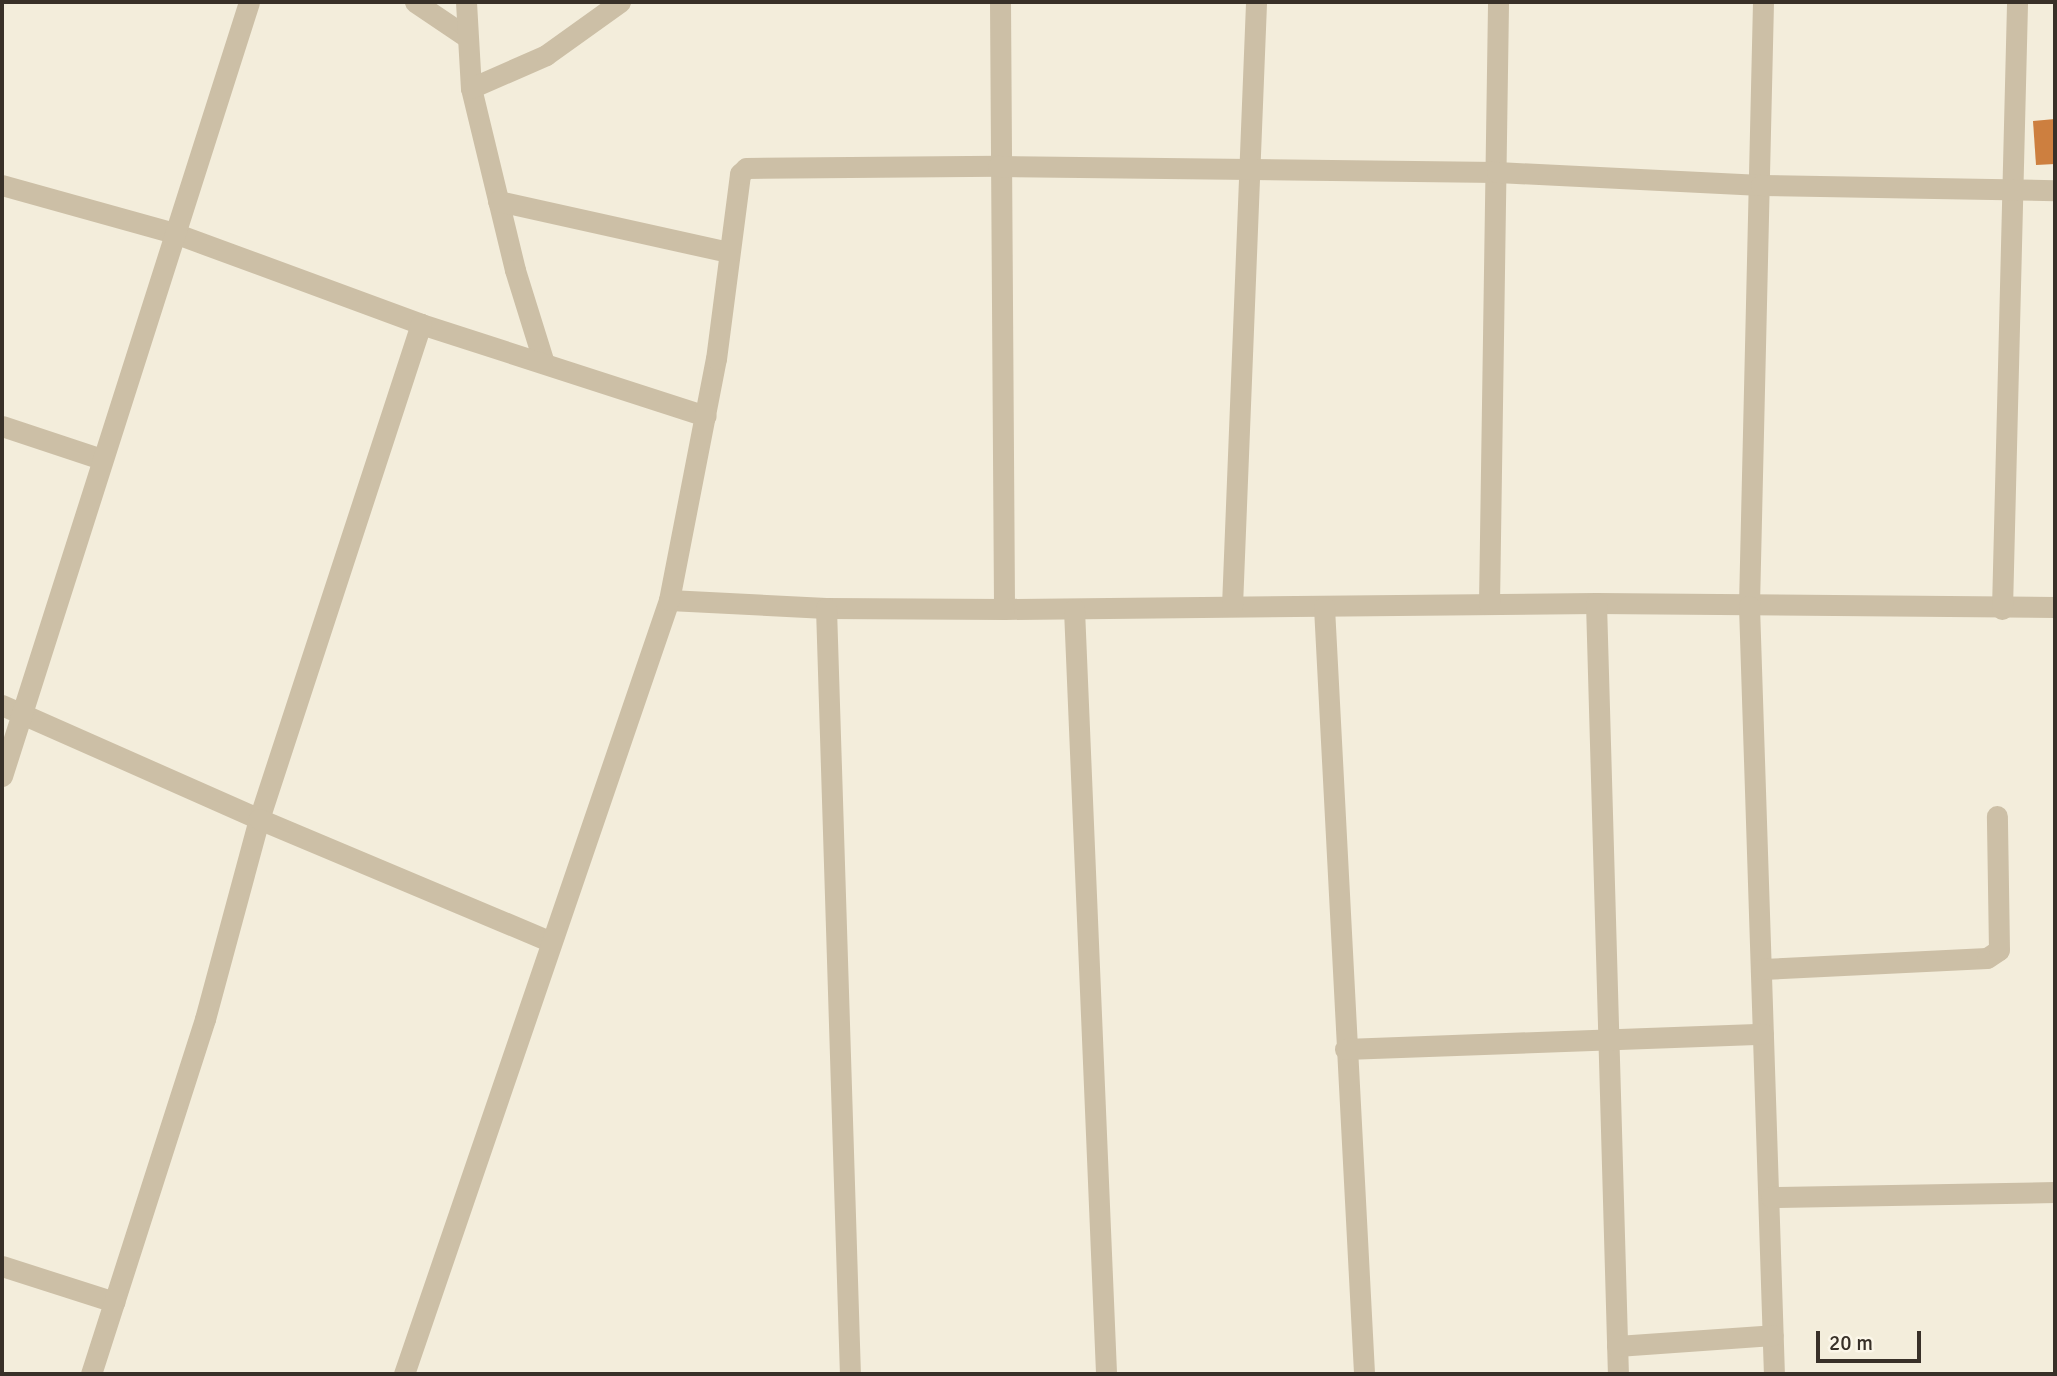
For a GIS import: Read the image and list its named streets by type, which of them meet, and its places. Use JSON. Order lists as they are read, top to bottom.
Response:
{
  "scale_bar": "20 m"
}
